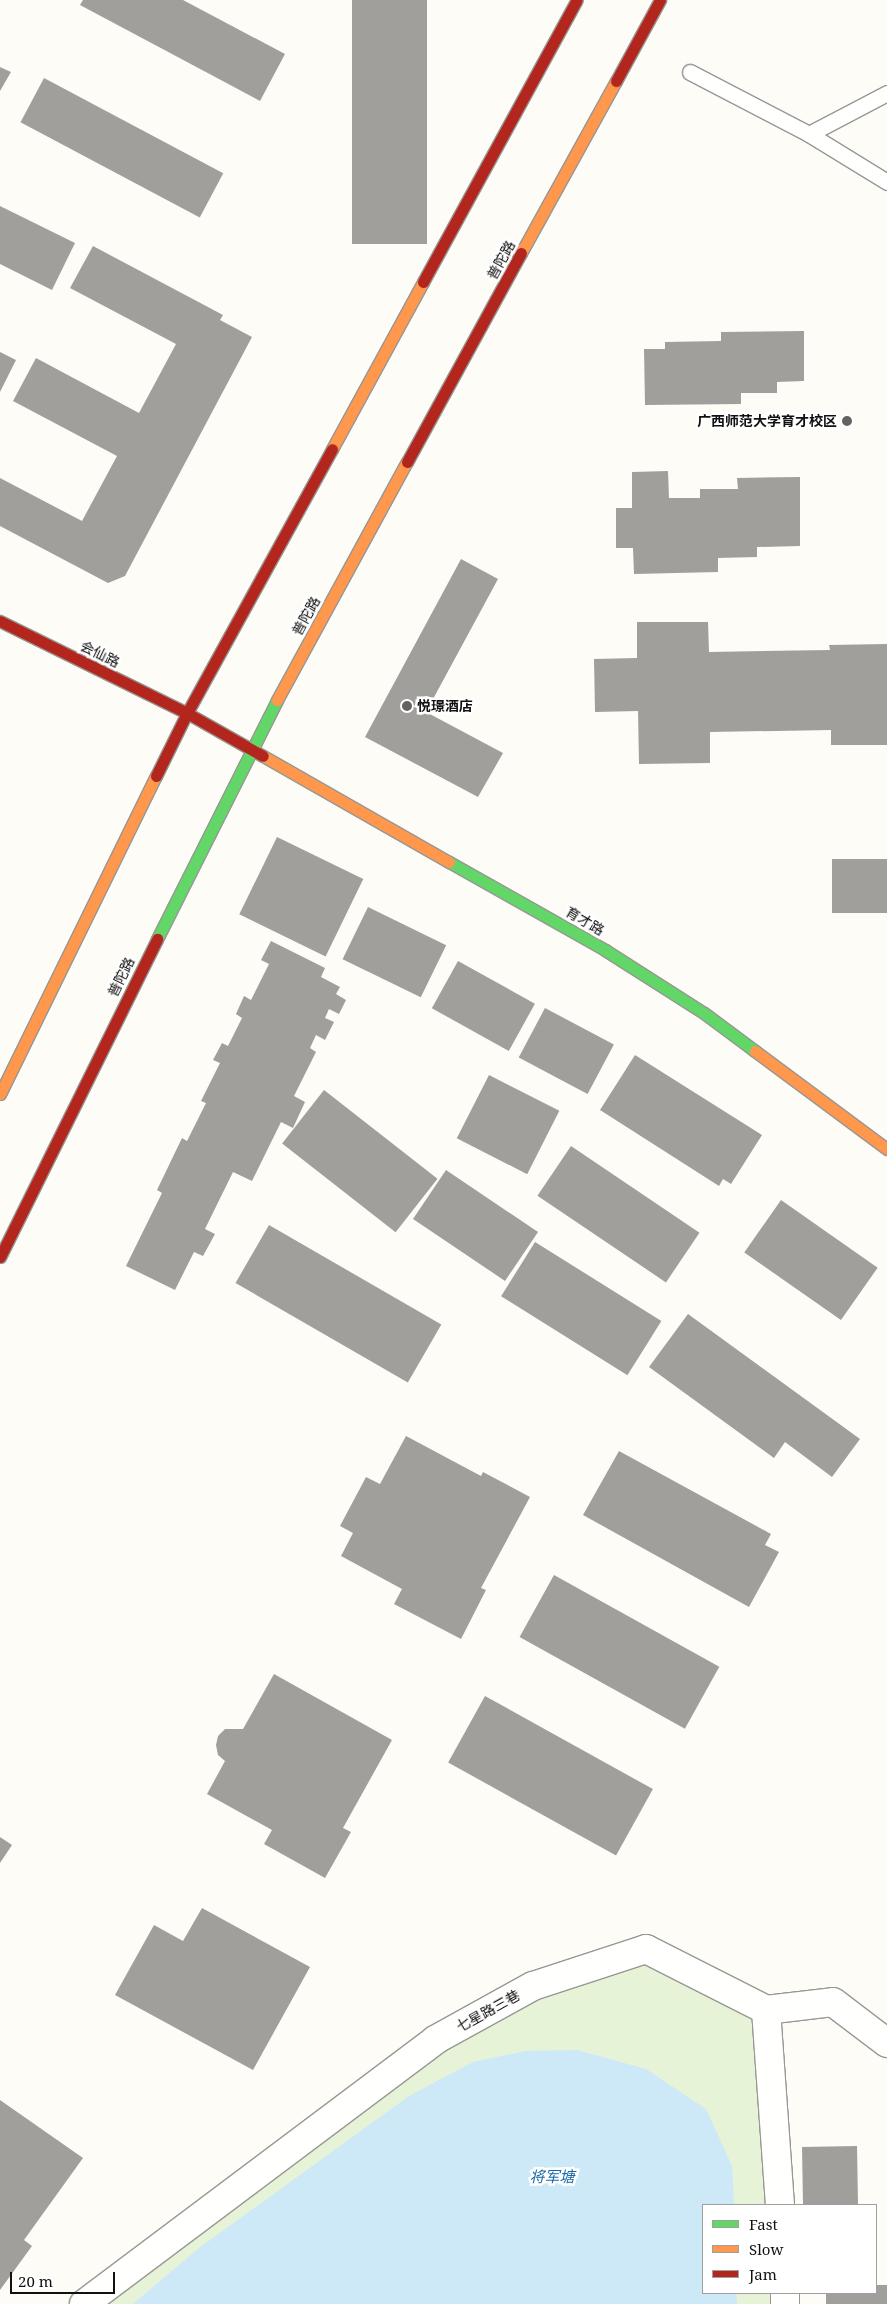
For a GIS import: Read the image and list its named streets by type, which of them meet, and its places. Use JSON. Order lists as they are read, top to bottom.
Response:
{
  "streets": {
    "main road": ["普陀路", "会仙路", "育才路"],
    "street": ["七星路三巷"]
  },
  "crossings": [
    ["普陀路", "会仙路"],
    ["普陀路", "育才路"],
    ["会仙路", "育才路"]
  ],
  "water": ["将军塘"],
  "places": ["广西师范大学育才校区", "悦璟酒店"],
  "legend": ["Fast", "Slow", "Jam"],
  "scale_bar": "20 m"
}
